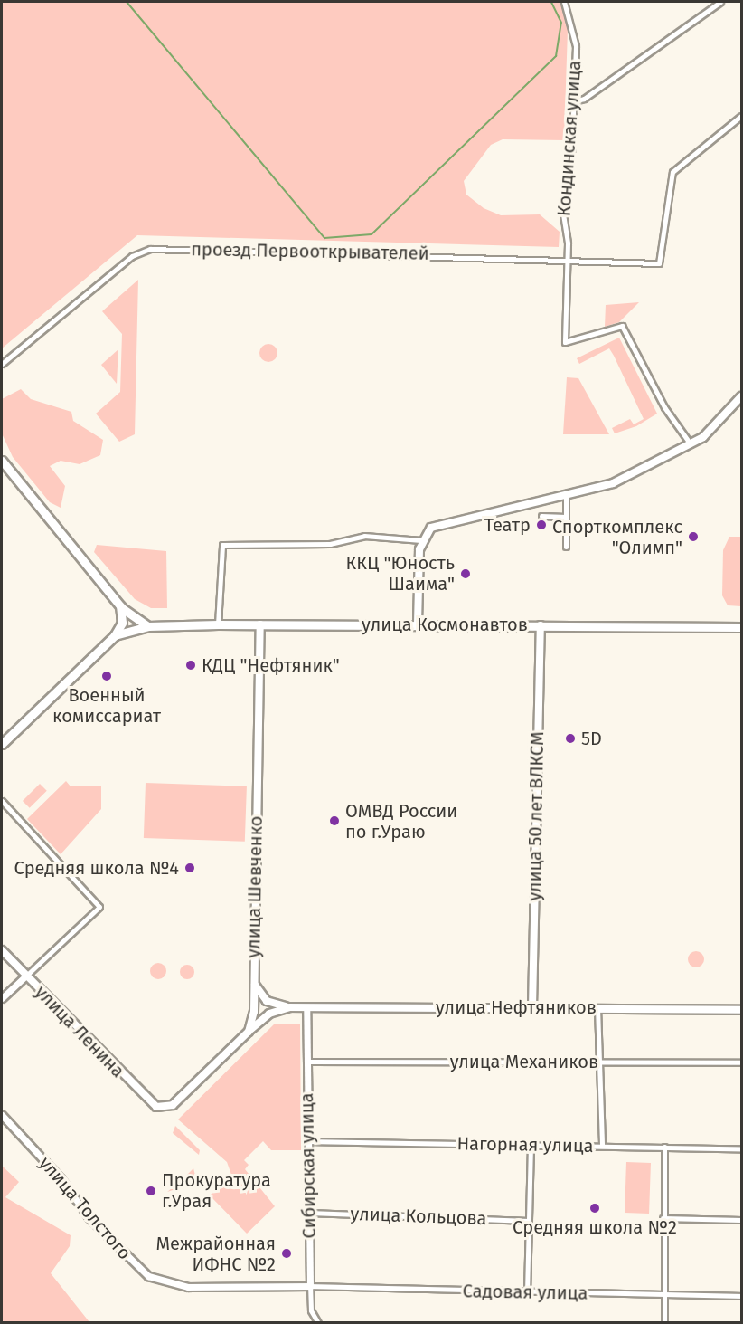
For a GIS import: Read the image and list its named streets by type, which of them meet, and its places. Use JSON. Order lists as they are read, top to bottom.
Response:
{
  "streets": {
    "main road": [
      "улица Космонавтов",
      "улица 50 лет ВЛКСМ",
      "улица Шевченко",
      "улица Нефтяников",
      "улица Ленина"
    ],
    "street": [
      "Кондинская улица",
      "проезд Первооткрывателей",
      "улица Механиков",
      "Нагорная улица",
      "Сибирская улица",
      "улица Толстого",
      "улица Кольцова",
      "Садовая улица"
    ]
  },
  "crossings": [
    ["Кондинская улица", "проезд Первооткрывателей"],
    ["улица Космонавтов", "улица 50 лет ВЛКСМ"],
    ["улица Космонавтов", "улица Шевченко"],
    ["улица 50 лет ВЛКСМ", "улица Нефтяников"],
    ["улица Шевченко", "улица Нефтяников"],
    ["улица Шевченко", "улица Ленина"],
    ["улица Нефтяников", "улица Ленина"],
    ["улица Нефтяников", "Сибирская улица"],
    ["улица Механиков", "Сибирская улица"],
    ["Нагорная улица", "Сибирская улица"],
    ["Сибирская улица", "улица Толстого"],
    ["Сибирская улица", "улица Кольцова"],
    ["Сибирская улица", "Садовая улица"],
    ["улица Толстого", "Садовая улица"]
  ],
  "places": [
    "Театр",
    "Спорткомплекс \"Олимп\"",
    "ККЦ \"Юность Шаима\"",
    "КДЦ \"Нефтяник\"",
    "Военный комиссариат",
    "5D",
    "ОМВД России по г.Ураю",
    "Средняя школа №4",
    "Прокуратура г.Урая",
    "Средняя школа №2",
    "Межрайонная ИФНС №2"
  ]
}
